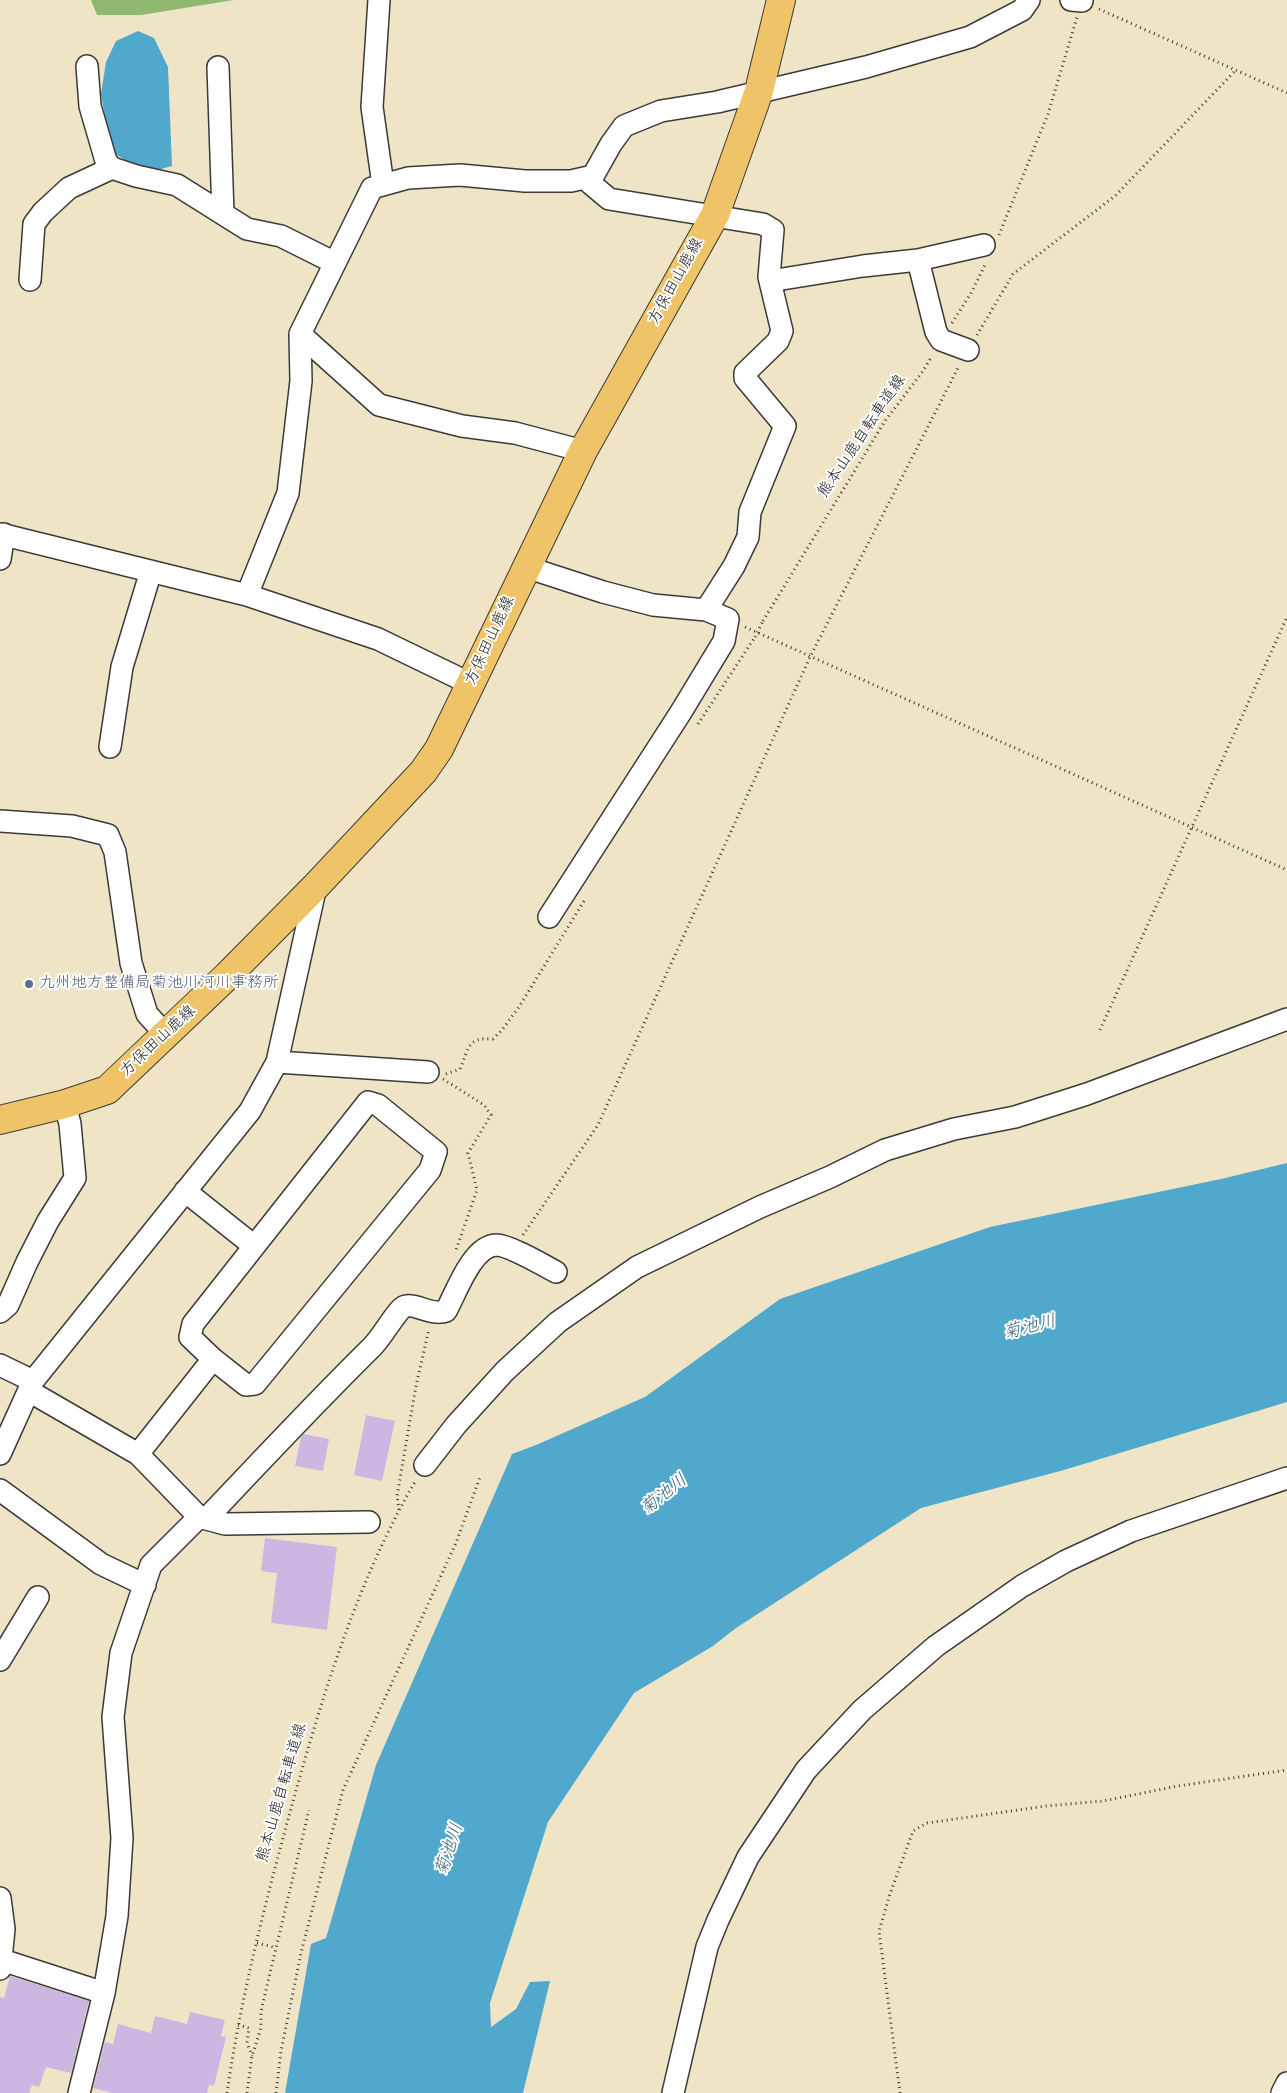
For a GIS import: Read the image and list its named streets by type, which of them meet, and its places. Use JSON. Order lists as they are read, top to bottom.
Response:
{
  "streets": {
    "main road": ["方保田山鹿線"],
    "path": ["熊本山鹿自転車道線"]
  },
  "water": ["菊池川"],
  "places": ["九州地方整備局菊池川河川事務所"]
}
